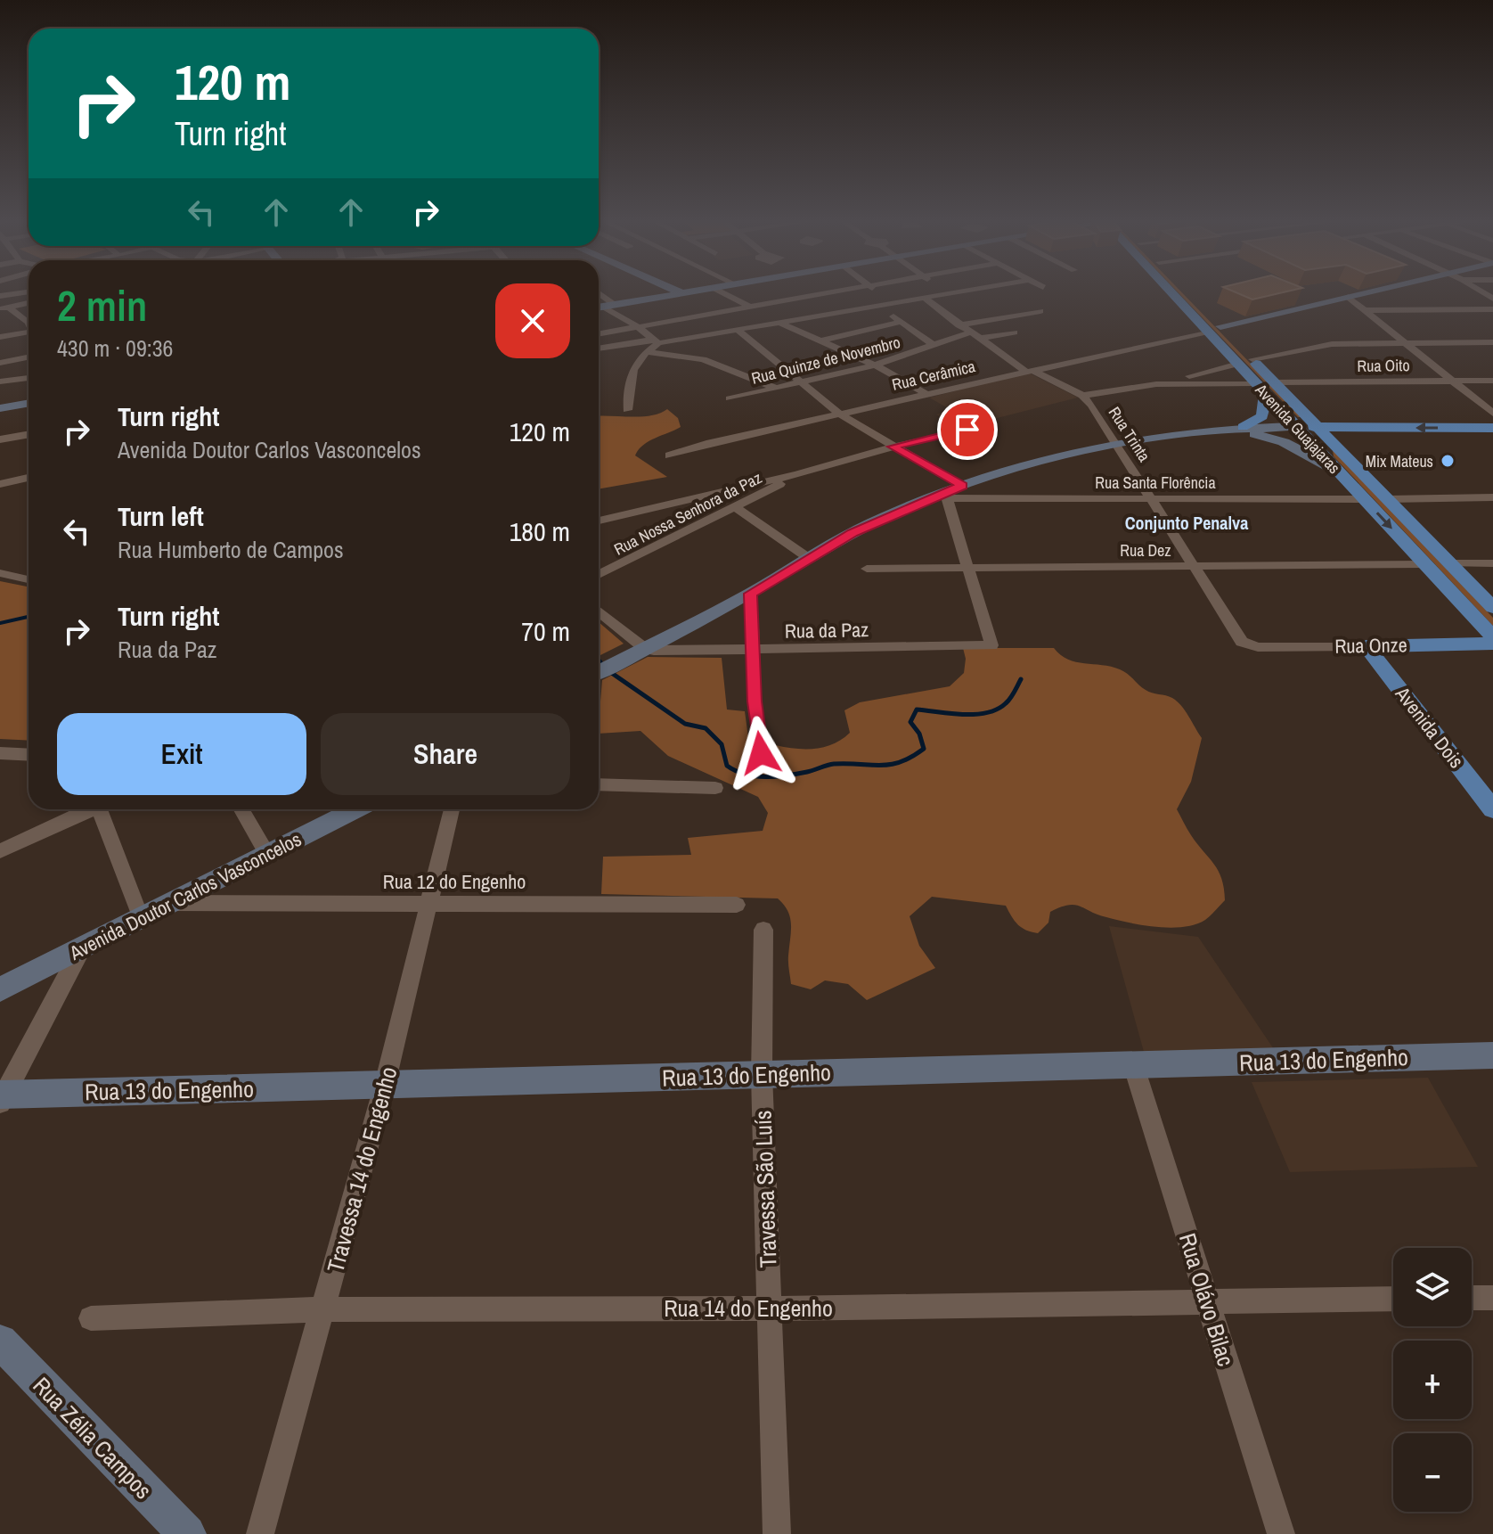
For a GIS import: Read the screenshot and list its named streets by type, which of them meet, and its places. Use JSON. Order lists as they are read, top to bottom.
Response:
{
  "streets": {
    "main road": [
      "Avenida Guajajaras",
      "Rua Onze",
      "Avenida Dois",
      "Avenida Doutor Carlos Vasconcelos",
      "Rua 13 do Engenho",
      "Rua Zélia Campos"
    ],
    "street": [
      "Rua Quinze de Novembro",
      "Rua Oito",
      "Rua Cerâmica",
      "Rua Trinta",
      "Rua Santa Florência",
      "Rua Nossa Senhora da Paz",
      "Rua Dez",
      "Rua da Paz",
      "Rua 12 do Engenho",
      "Travessa 14 do Engenho",
      "Travessa São Luís",
      "Rua Olávo Bilac",
      "Rua 14 do Engenho"
    ]
  },
  "crossings": [
    ["Rua Quinze de Novembro", "Rua Trinta"],
    ["Rua Oito", "Avenida Guajajaras"],
    ["Rua Cerâmica", "Avenida Guajajaras"],
    ["Rua Cerâmica", "Rua Trinta"],
    ["Avenida Guajajaras", "Rua Santa Florência"],
    ["Avenida Guajajaras", "Rua Dez"],
    ["Rua Trinta", "Rua Santa Florência"],
    ["Rua Trinta", "Rua Dez"],
    ["Rua Trinta", "Rua Onze"],
    ["Rua Dez", "Rua da Paz"],
    ["Rua Onze", "Avenida Dois"],
    ["Rua 12 do Engenho", "Avenida Doutor Carlos Vasconcelos"],
    ["Rua 12 do Engenho", "Travessa 14 do Engenho"],
    ["Rua 13 do Engenho", "Travessa 14 do Engenho"],
    ["Rua 13 do Engenho", "Travessa São Luís"],
    ["Rua 13 do Engenho", "Rua Olávo Bilac"],
    ["Travessa 14 do Engenho", "Rua 14 do Engenho"],
    ["Travessa São Luís", "Rua 14 do Engenho"],
    ["Rua Olávo Bilac", "Rua 14 do Engenho"]
  ],
  "districts": ["Conjunto Penalva"],
  "places": ["Mix Mateus"],
  "page": {
    "turn": ["120 m", "Turn right"],
    "heading": ["2 min", "430 m · 09:36"],
    "list": [
      {
        "name": "Turn right",
        "note": "Avenida Doutor Carlos Vasconcelos",
        "value": "120 m"
      },
      {
        "name": "Turn left",
        "note": "Rua Humberto de Campos",
        "value": "180 m"
      },
      {
        "name": "Turn right",
        "note": "Rua da Paz",
        "value": "70 m"
      }
    ],
    "buttons": ["Exit", "Share"],
    "map_buttons": ["+", "−"]
  }
}
